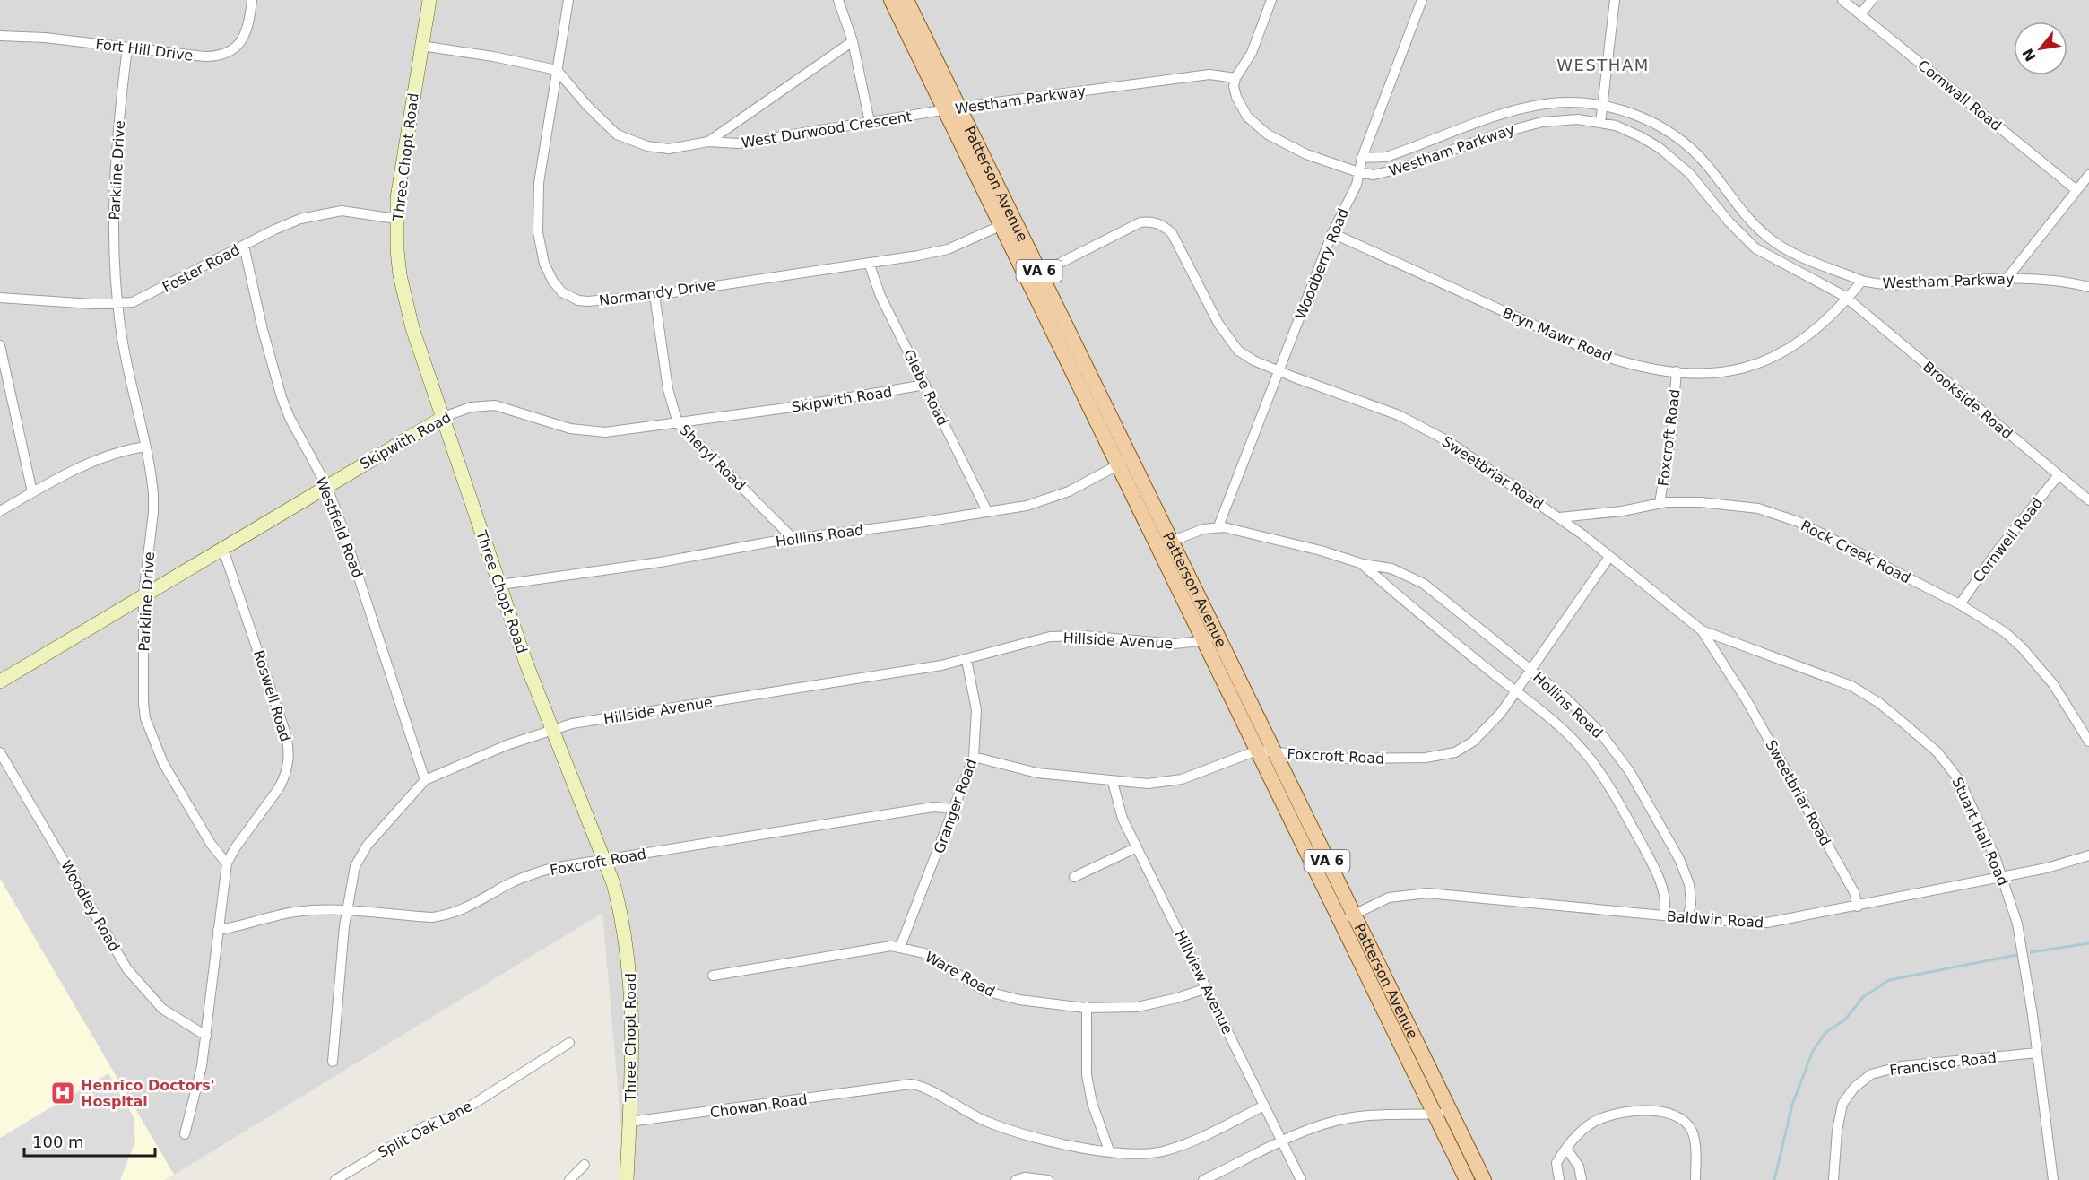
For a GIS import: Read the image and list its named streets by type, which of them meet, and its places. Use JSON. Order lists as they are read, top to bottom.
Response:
{
  "streets": {
    "main road": [
      "Three Chopt Road",
      "Patterson Avenue",
      "VA 6",
      "Skipwith Road"
    ],
    "street": [
      "Fort Hill Drive",
      "Cornwall Road",
      "Westham Parkway",
      "West Durwood Crescent",
      "Parkline Drive",
      "Woodberry Road",
      "Foster Road",
      "Normandy Drive",
      "Bryn Mawr Road",
      "Glebe Road",
      "Brookside Road",
      "Foxcroft Road",
      "Sheryl Road",
      "Sweetbriar Road",
      "Westfield Road",
      "Hollins Road",
      "Cornwell Road",
      "Rock Creek Road",
      "Hillside Avenue",
      "Roswell Road",
      "Granger Road",
      "Stuart Hall Road",
      "Woodley Road",
      "Baldwin Road",
      "Ware Road",
      "Hillview Avenue",
      "Francisco Road",
      "Chowan Road",
      "Split Oak Lane"
    ]
  },
  "crossings": [
    ["Fort Hill Drive", "Parkline Drive"],
    ["Westham Parkway", "West Durwood Crescent"],
    ["Westham Parkway", "Patterson Avenue"],
    ["Westham Parkway", "Woodberry Road"],
    ["Westham Parkway", "Bryn Mawr Road"],
    ["Westham Parkway", "Brookside Road"],
    ["West Durwood Crescent", "Patterson Avenue"],
    ["West Durwood Crescent", "Normandy Drive"],
    ["Three Chopt Road", "Foster Road"],
    ["Three Chopt Road", "Skipwith Road"],
    ["Three Chopt Road", "Foxcroft Road"],
    ["Three Chopt Road", "Hollins Road"],
    ["Three Chopt Road", "Hillside Avenue"],
    ["Three Chopt Road", "Chowan Road"],
    ["Parkline Drive", "Foster Road"],
    ["Parkline Drive", "Skipwith Road"],
    ["Parkline Drive", "Roswell Road"],
    ["Patterson Avenue", "Normandy Drive"],
    ["Patterson Avenue", "Foxcroft Road"],
    ["Patterson Avenue", "Sweetbriar Road"],
    ["Patterson Avenue", "Hollins Road"],
    ["Patterson Avenue", "Hillside Avenue"],
    ["Patterson Avenue", "Baldwin Road"],
    ["Woodberry Road", "Bryn Mawr Road"],
    ["Woodberry Road", "Sweetbriar Road"],
    ["Woodberry Road", "Hollins Road"],
    ["Foster Road", "Westfield Road"],
    ["Normandy Drive", "Glebe Road"],
    ["Normandy Drive", "Sheryl Road"],
    ["Bryn Mawr Road", "Brookside Road"],
    ["Bryn Mawr Road", "Foxcroft Road"],
    ["Glebe Road", "Skipwith Road"],
    ["Glebe Road", "Hollins Road"],
    ["Skipwith Road", "Sheryl Road"],
    ["Skipwith Road", "Westfield Road"],
    ["Skipwith Road", "Roswell Road"],
    ["Brookside Road", "Cornwell Road"],
    ["Foxcroft Road", "Sweetbriar Road"],
    ["Foxcroft Road", "Hollins Road"],
    ["Foxcroft Road", "Rock Creek Road"],
    ["Foxcroft Road", "Hillside Avenue"],
    ["Foxcroft Road", "Granger Road"],
    ["Foxcroft Road", "Hillview Avenue"],
    ["Sheryl Road", "Hollins Road"],
    ["Sweetbriar Road", "Rock Creek Road"],
    ["Sweetbriar Road", "Stuart Hall Road"],
    ["Sweetbriar Road", "Baldwin Road"],
    ["Westfield Road", "Hillside Avenue"],
    ["Hollins Road", "Baldwin Road"],
    ["Cornwell Road", "Rock Creek Road"],
    ["Hillside Avenue", "Granger Road"],
    ["Granger Road", "Ware Road"],
    ["Stuart Hall Road", "Baldwin Road"],
    ["Stuart Hall Road", "Francisco Road"],
    ["Ware Road", "Hillview Avenue"],
    ["Hillview Avenue", "Chowan Road"]
  ],
  "districts": ["WESTHAM"],
  "places": {
    "hospital": ["Henrico Doctors' Hospital"]
  },
  "scale_bar": "100 m",
  "north": "bottom left"
}
